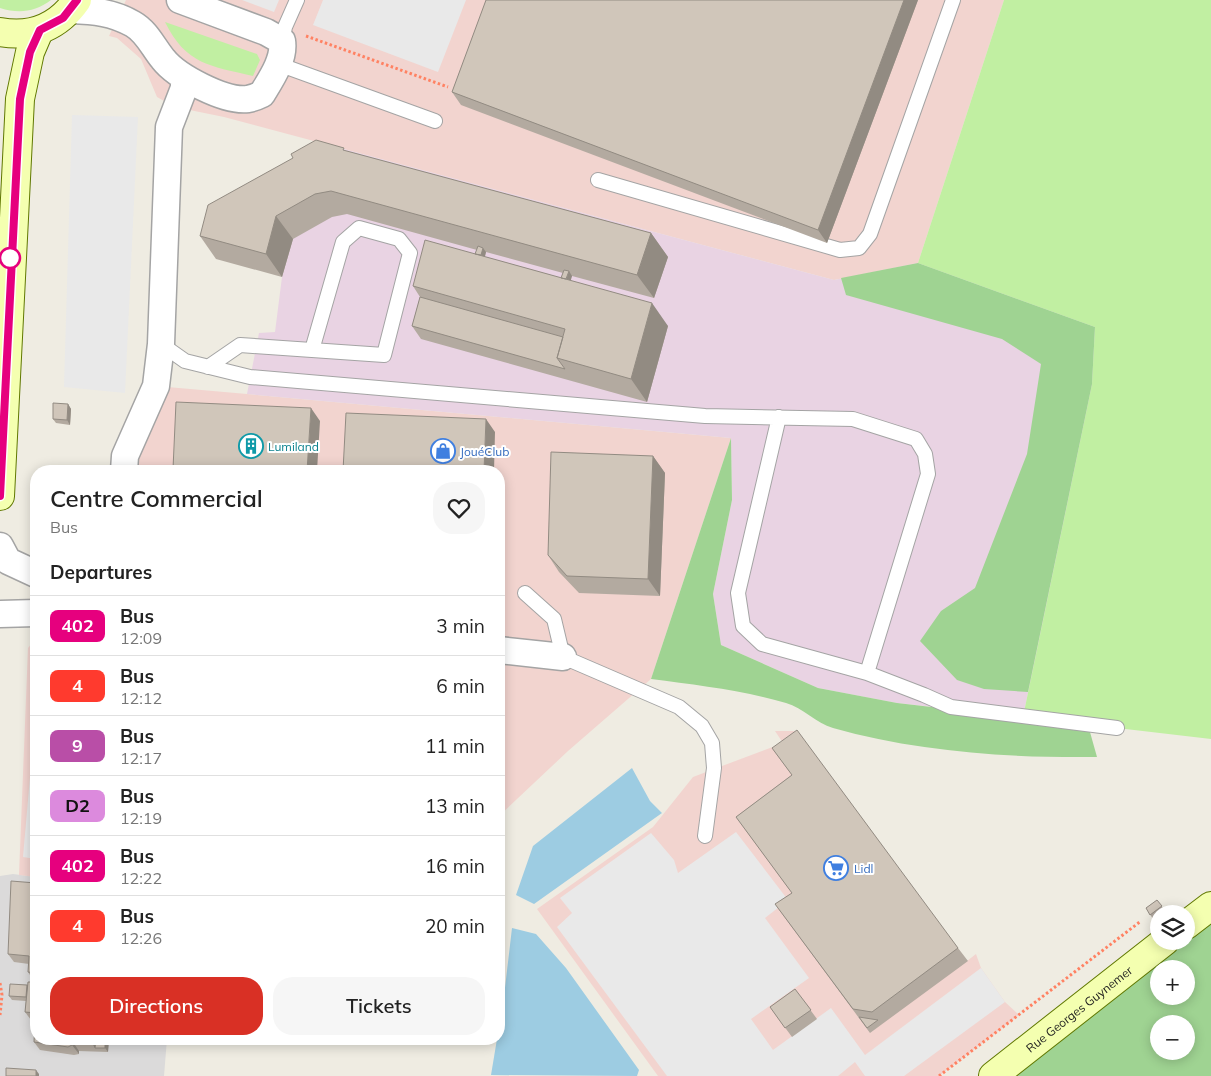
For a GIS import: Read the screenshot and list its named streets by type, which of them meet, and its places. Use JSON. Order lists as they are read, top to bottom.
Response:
{
  "streets": {
    "main road": ["Rue Georges Guynemer"]
  },
  "places": {
    "building": ["Lumiland"],
    "shop": ["JouéClub"],
    "supermarket": ["Lidl"]
  },
  "lines": ["bus line 402"],
  "page": {
    "heading": [
      ["Centre Commercial", "Bus"],
      "Departures"
    ],
    "list": [
      {
        "mark": "402",
        "name": "Bus",
        "note": "12:09",
        "value": "3 min"
      },
      {
        "mark": "4",
        "name": "Bus",
        "note": "12:12",
        "value": "6 min"
      },
      {
        "mark": "9",
        "name": "Bus",
        "note": "12:17",
        "value": "11 min"
      },
      {
        "mark": "D2",
        "name": "Bus",
        "note": "12:19",
        "value": "13 min"
      },
      {
        "mark": "402",
        "name": "Bus",
        "note": "12:22",
        "value": "16 min"
      },
      {
        "mark": "4",
        "name": "Bus",
        "note": "12:26",
        "value": "20 min"
      }
    ],
    "map_buttons": ["+", "−"],
    "buttons": ["Directions", "Tickets"]
  }
}
